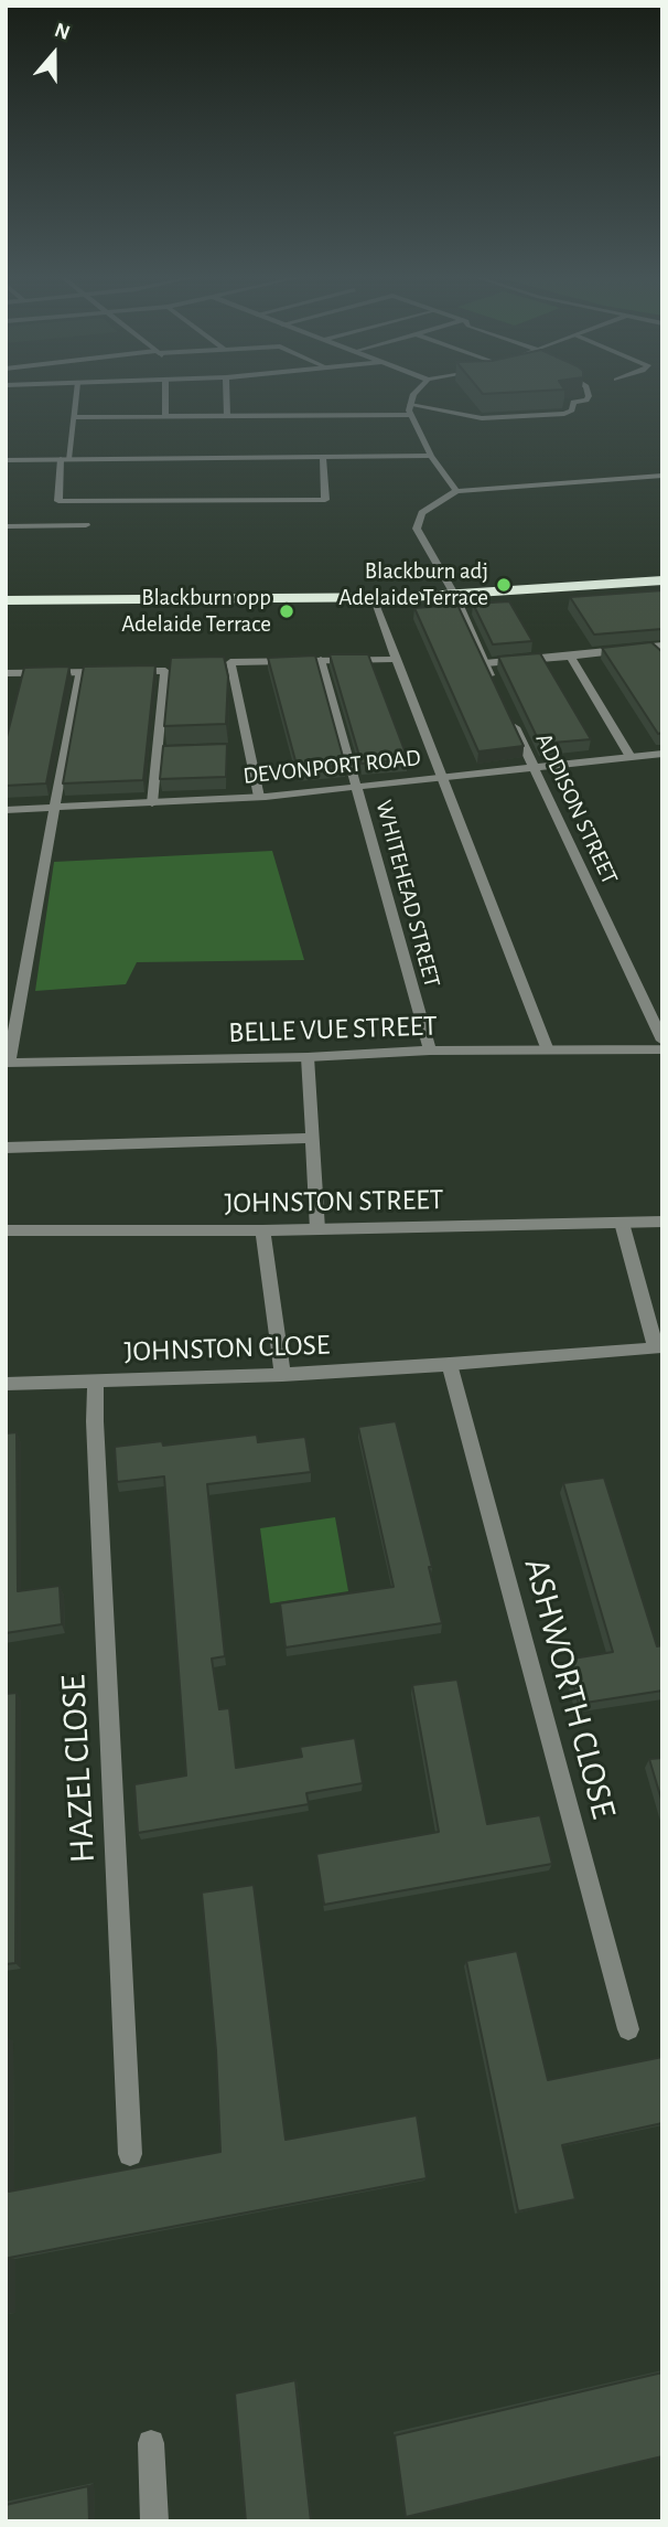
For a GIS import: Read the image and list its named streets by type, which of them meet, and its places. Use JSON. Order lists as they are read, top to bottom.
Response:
{
  "streets": {
    "street": [
      "DEVONPORT ROAD",
      "ADDISON STREET",
      "WHITEHEAD STREET",
      "BELLE VUE STREET",
      "JOHNSTON STREET",
      "JOHNSTON CLOSE",
      "ASHWORTH CLOSE",
      "HAZEL CLOSE"
    ]
  },
  "crossings": [
    ["DEVONPORT ROAD", "ADDISON STREET"],
    ["DEVONPORT ROAD", "WHITEHEAD STREET"],
    ["WHITEHEAD STREET", "BELLE VUE STREET"],
    ["JOHNSTON STREET", "JOHNSTON CLOSE"],
    ["JOHNSTON CLOSE", "ASHWORTH CLOSE"],
    ["JOHNSTON CLOSE", "HAZEL CLOSE"]
  ],
  "places": ["Blackburn adj Adelaide Terrace", "Blackburn opp Adelaide Terrace"],
  "north": "top"
}
